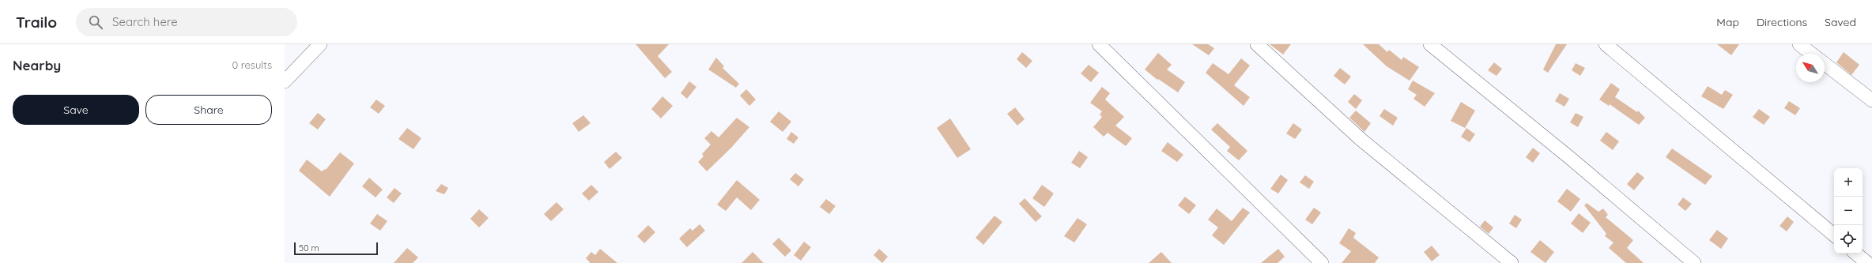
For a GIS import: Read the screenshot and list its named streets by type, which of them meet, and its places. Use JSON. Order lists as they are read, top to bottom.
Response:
{
  "scale_bar": "50 m",
  "north": "top left",
  "page": {
    "header": "Trailo",
    "search": "Search here",
    "nav": ["Map", "Directions", "Saved"],
    "heading": ["Nearby", "0 results"],
    "buttons": ["Save", "Share"],
    "map_buttons": ["+", "−"],
    "scale": "50 m"
  }
}
